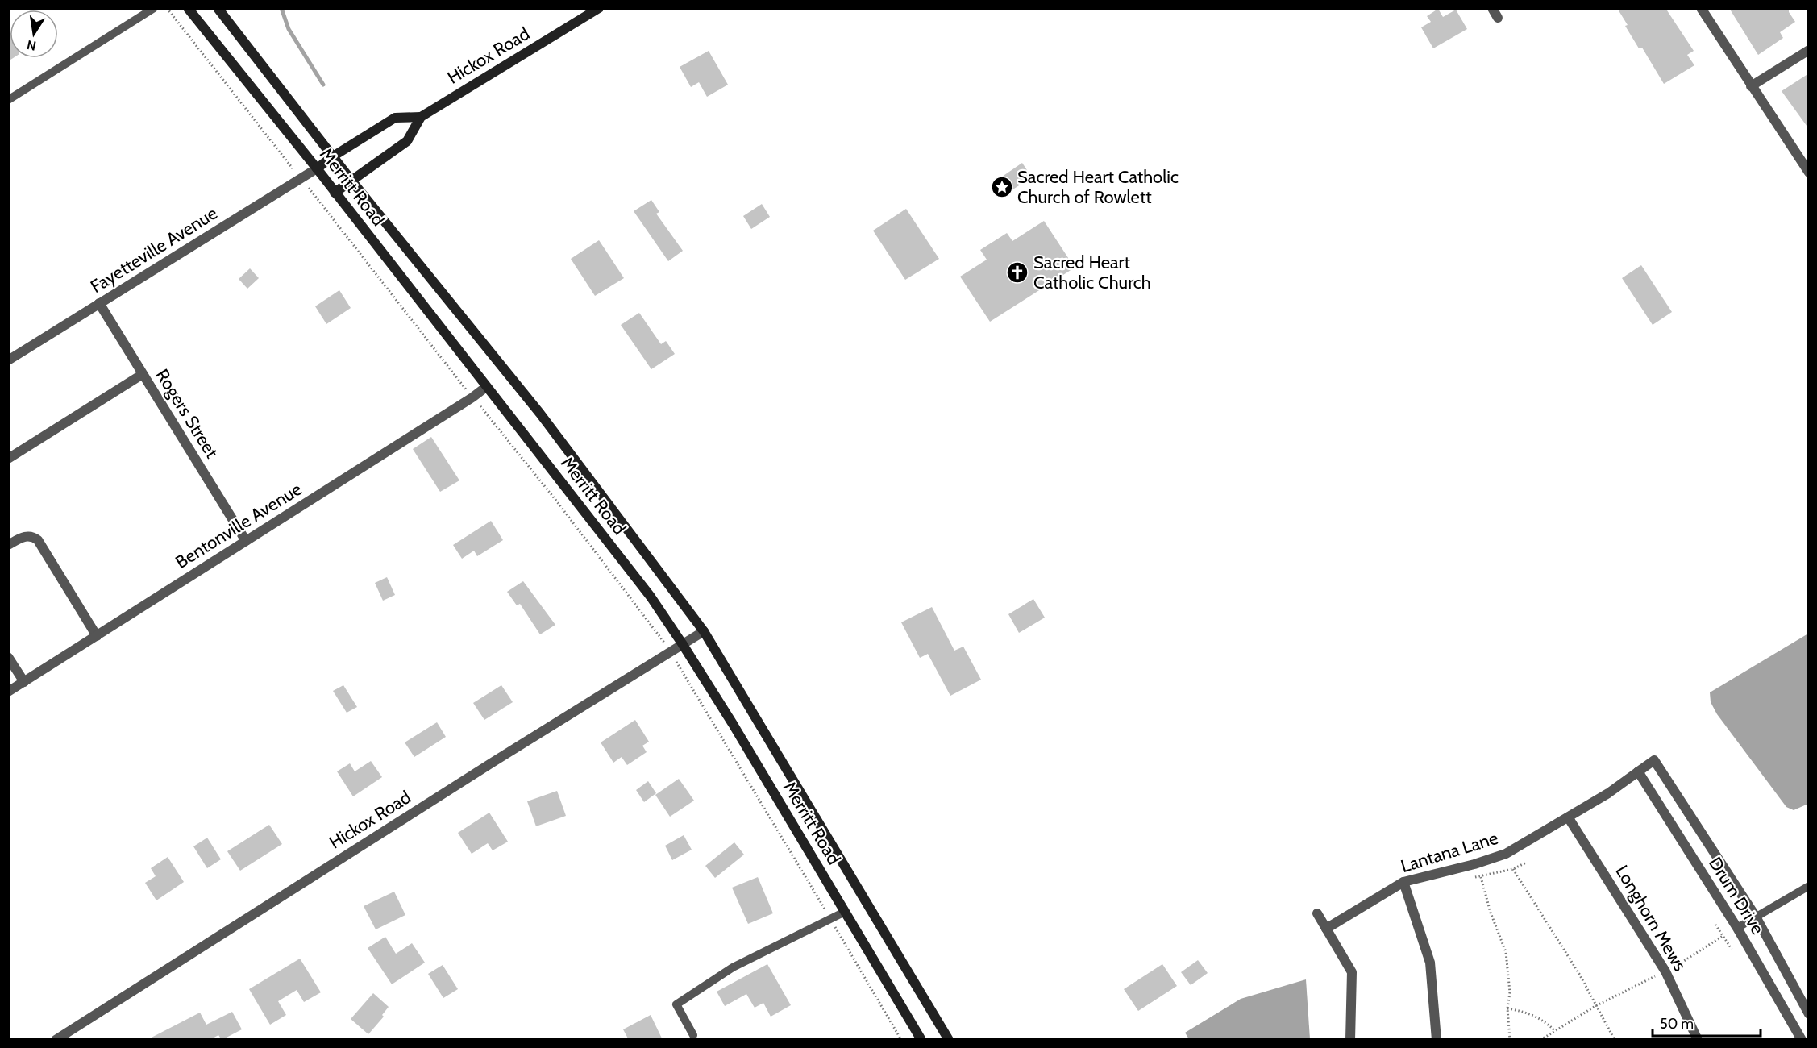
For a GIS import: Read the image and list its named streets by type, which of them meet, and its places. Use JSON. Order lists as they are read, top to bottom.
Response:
{
  "streets": {
    "street": [
      "Hickox Road",
      "Merritt Road",
      "Fayetteville Avenue",
      "Rogers Street",
      "Bentonville Avenue",
      "Lantana Lane",
      "Drum Drive",
      "Longhorn Mews"
    ]
  },
  "crossings": [
    ["Hickox Road", "Merritt Road"],
    ["Hickox Road", "Fayetteville Avenue"],
    ["Merritt Road", "Fayetteville Avenue"],
    ["Merritt Road", "Bentonville Avenue"],
    ["Fayetteville Avenue", "Rogers Street"],
    ["Rogers Street", "Bentonville Avenue"],
    ["Lantana Lane", "Drum Drive"],
    ["Lantana Lane", "Longhorn Mews"]
  ],
  "places": {
    "place": ["Sacred Heart Catholic Church of Rowlett"],
    "church": ["Sacred Heart Catholic Church"]
  },
  "scale_bar": "50 m",
  "north": "bottom"
}
